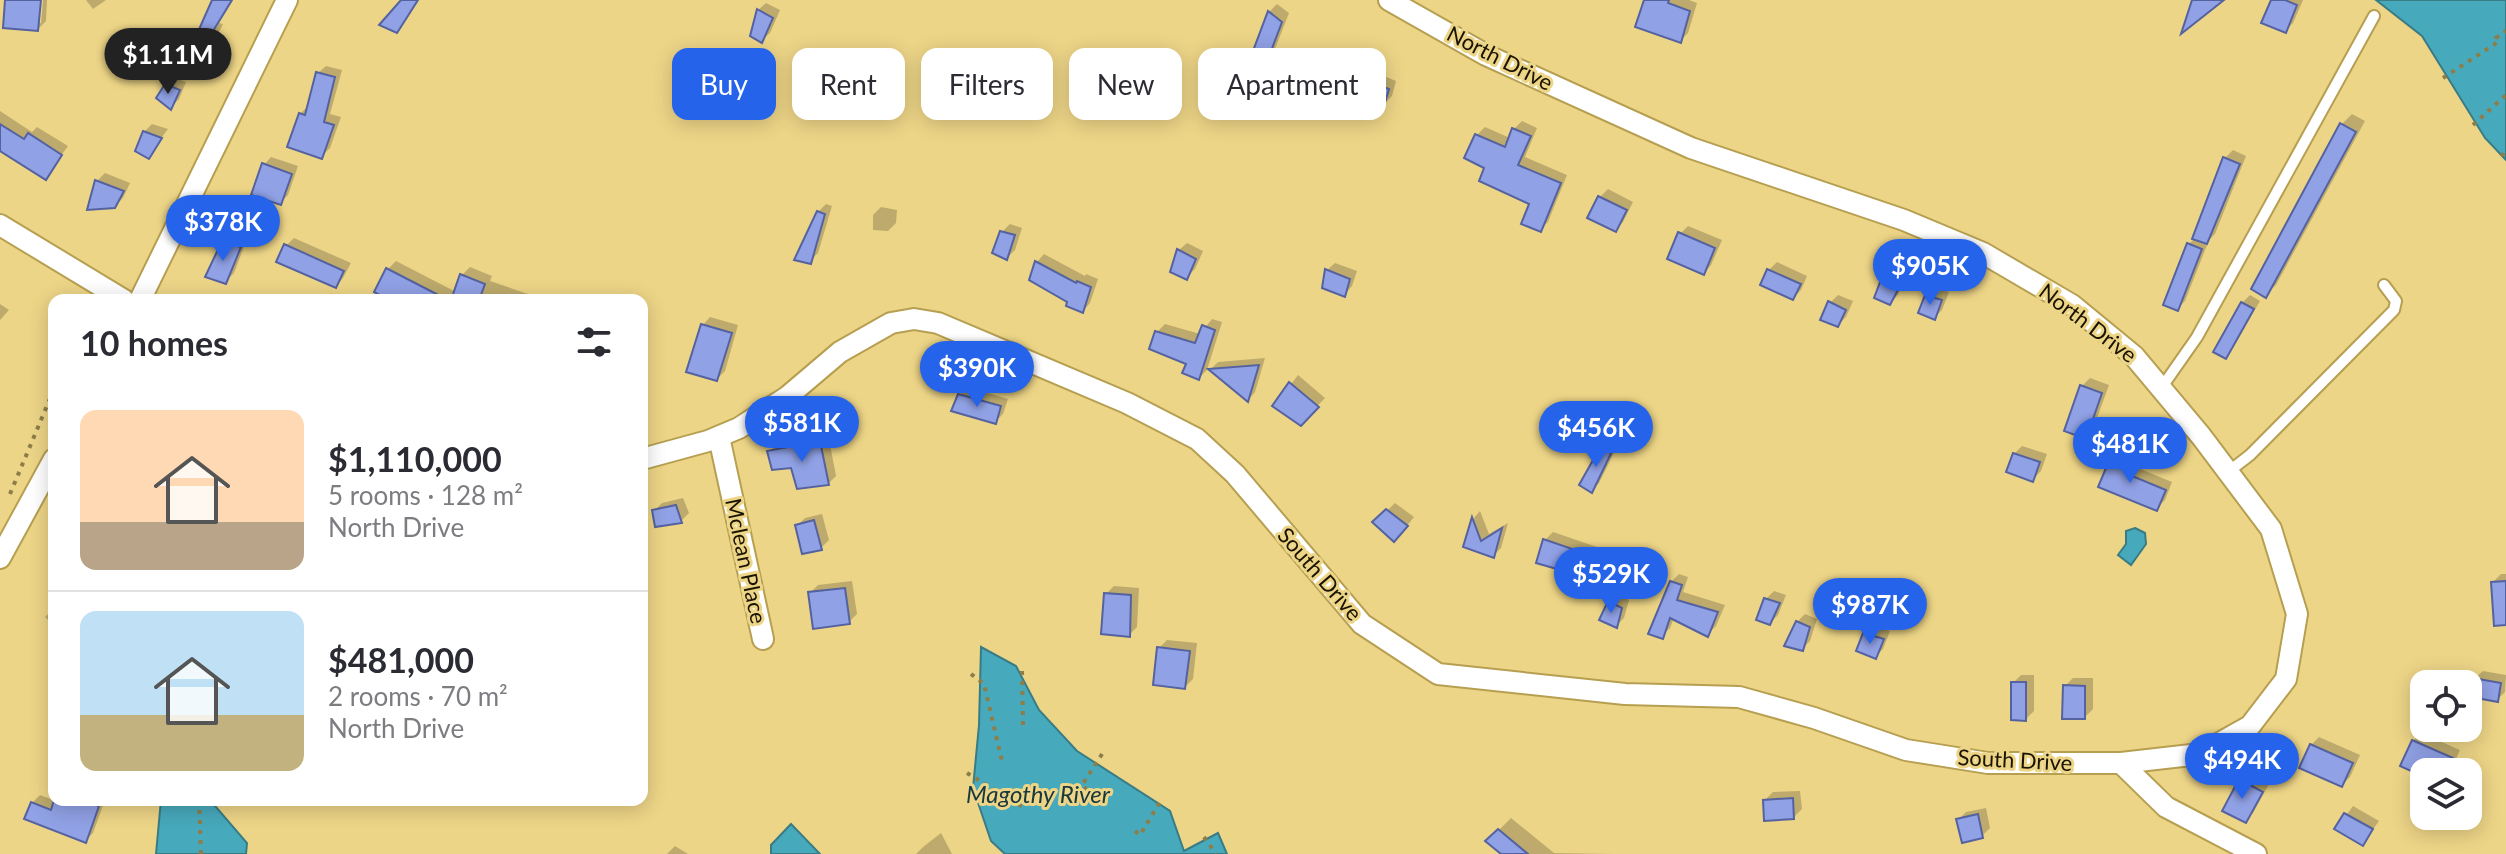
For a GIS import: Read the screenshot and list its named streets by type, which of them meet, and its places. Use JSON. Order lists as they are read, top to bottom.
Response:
{
  "streets": {
    "street": ["North Drive", "Mclean Place", "South Drive"]
  },
  "crossings": [
    ["North Drive", "South Drive"],
    ["Mclean Place", "South Drive"]
  ],
  "water": ["Magothy River"],
  "page": {
    "price": [
      "$1.11M",
      "$378K",
      "$905K",
      "$390K",
      "$581K",
      "$456K",
      "$481K",
      "$529K",
      "$987K",
      "$494K"
    ],
    "chip": [
      "Buy",
      "Rent",
      "Filters",
      "New",
      "Apartment"
    ],
    "heading": "10 homes",
    "list": [
      {
        "name": "$1,110,000",
        "note": "5 rooms · 128 m² · North Drive"
      },
      {
        "name": "$481,000",
        "note": "2 rooms · 70 m² · North Drive"
      }
    ]
  }
}
